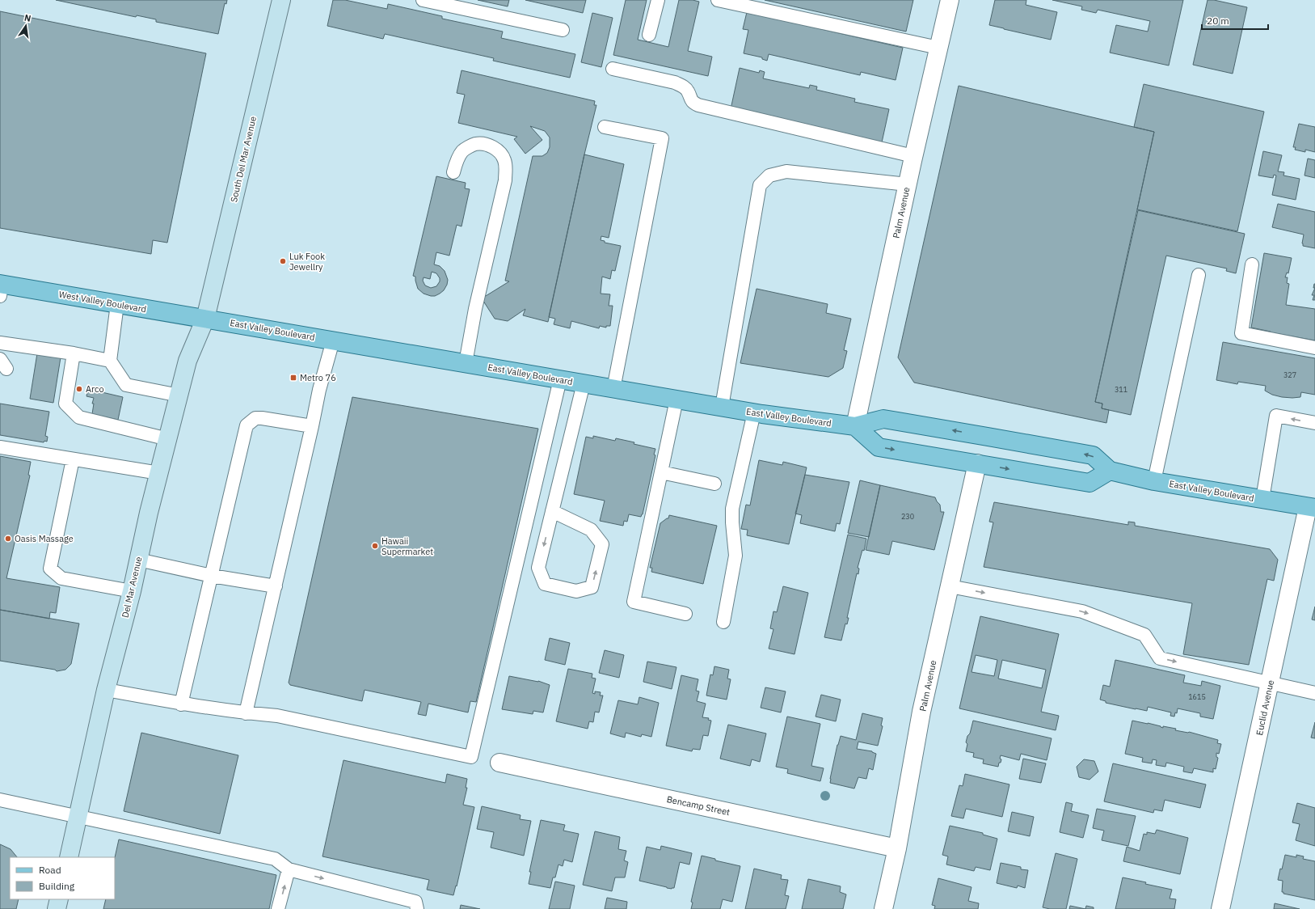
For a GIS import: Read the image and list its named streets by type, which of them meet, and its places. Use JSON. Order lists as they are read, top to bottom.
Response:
{
  "streets": {
    "main road": [
      "South Del Mar Avenue",
      "West Valley Boulevard",
      "East Valley Boulevard",
      "Del Mar Avenue"
    ],
    "street": ["Palm Avenue", "Euclid Avenue", "Bencamp Street"]
  },
  "crossings": [
    ["South Del Mar Avenue", "West Valley Boulevard"],
    ["South Del Mar Avenue", "East Valley Boulevard"],
    ["South Del Mar Avenue", "Del Mar Avenue"],
    ["Palm Avenue", "East Valley Boulevard"],
    ["Palm Avenue", "Bencamp Street"],
    ["West Valley Boulevard", "East Valley Boulevard"],
    ["West Valley Boulevard", "Del Mar Avenue"],
    ["East Valley Boulevard", "Del Mar Avenue"],
    ["East Valley Boulevard", "Euclid Avenue"]
  ],
  "places": {
    "other": [
      "Luk Fook Jewellry",
      "Arco",
      "Oasis Massage",
      "Hawaii Supermarket"
    ],
    "transit": ["Metro 76"]
  },
  "house_numbers": [
    "327",
    "311",
    "230",
    "1615"
  ],
  "legend": ["Road", "Building"],
  "scale_bar": "20 m",
  "north": "top"
}
